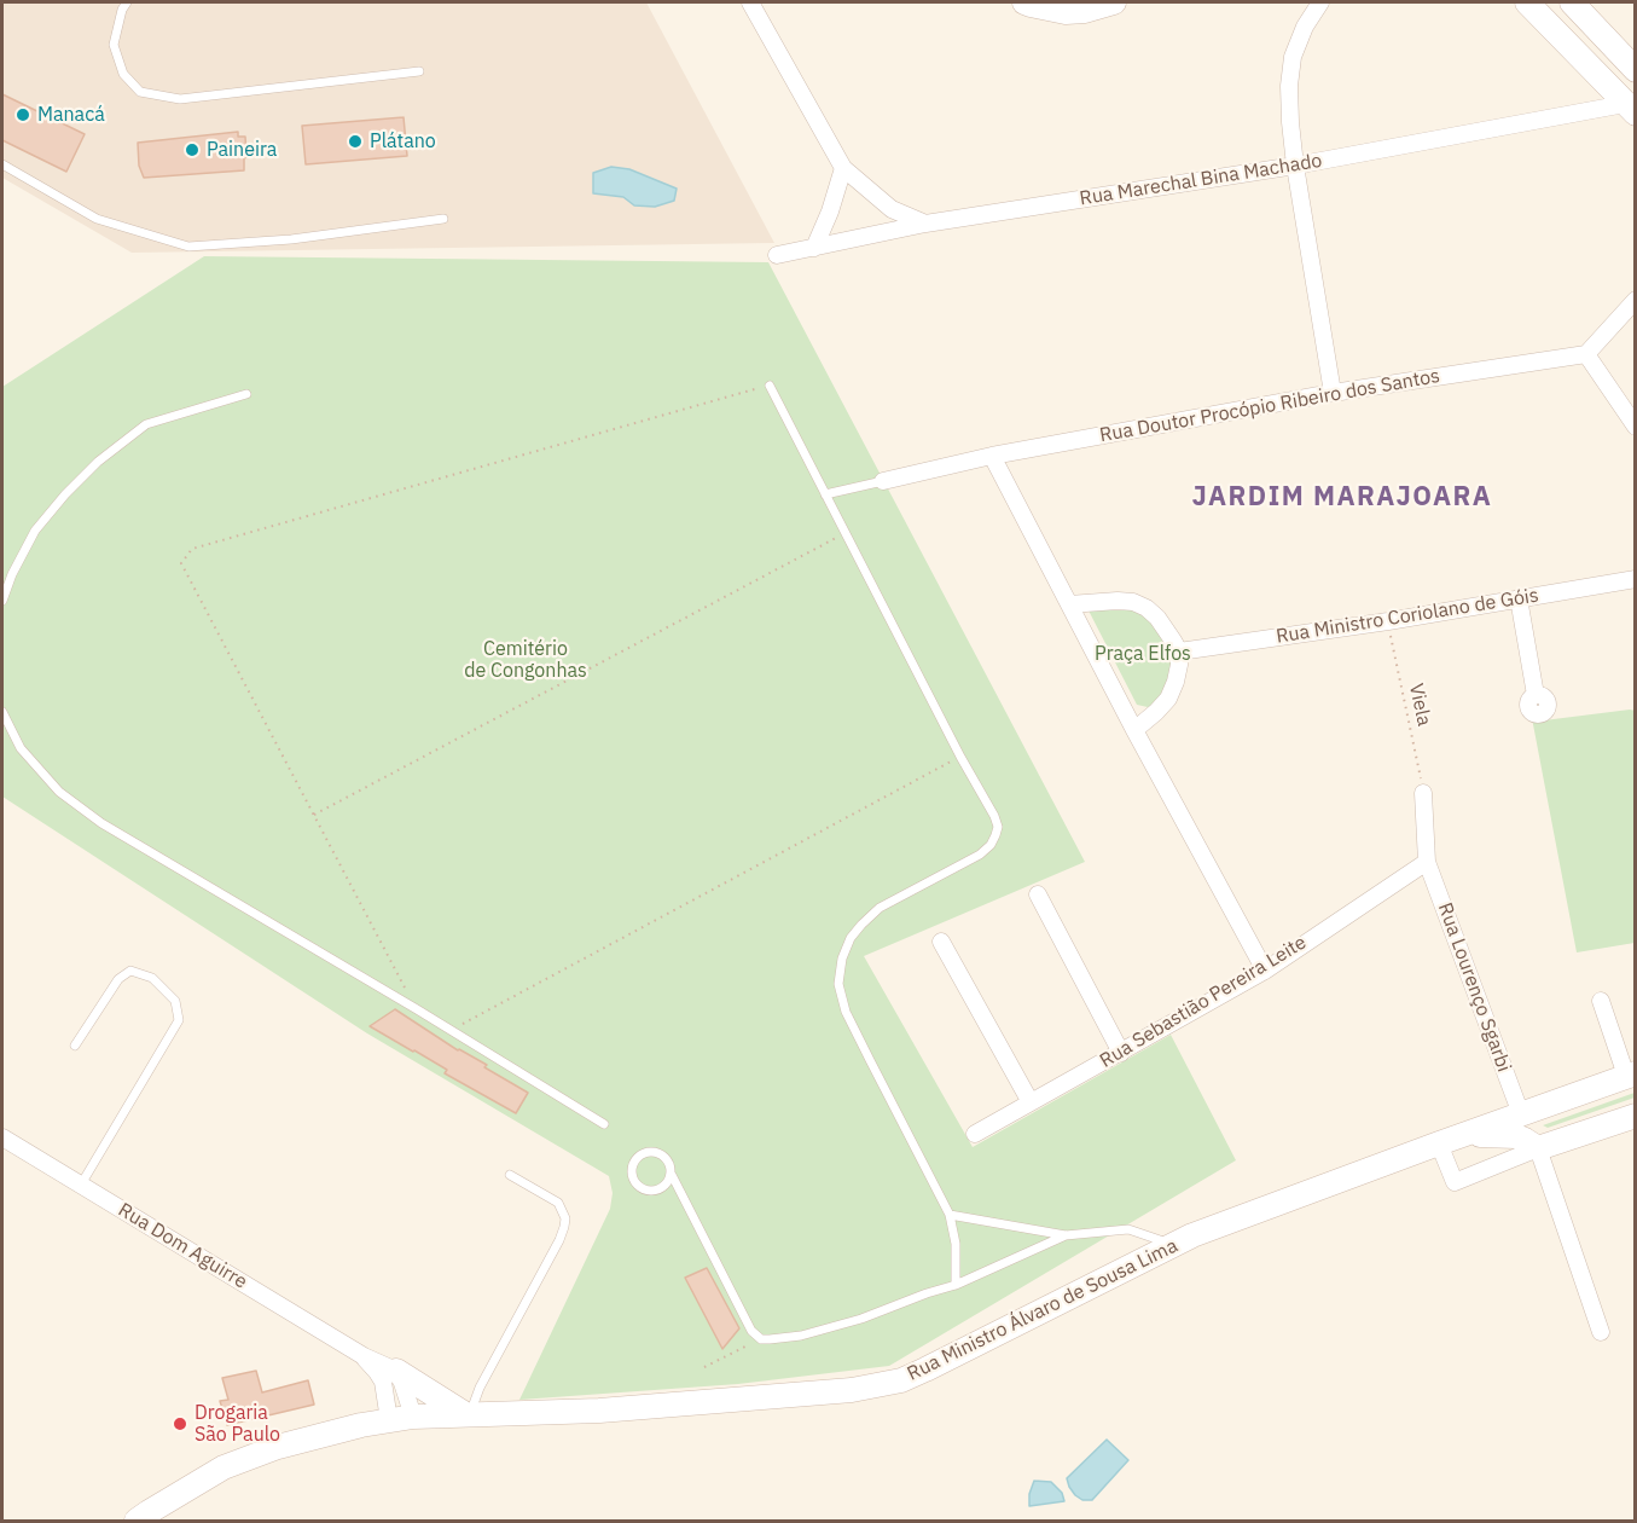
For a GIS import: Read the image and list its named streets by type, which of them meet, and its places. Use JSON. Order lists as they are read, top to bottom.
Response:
{
  "streets": {
    "main road": ["Rua Ministro Álvaro de Sousa Lima"],
    "street": [
      "Rua Marechal Bina Machado",
      "Rua Doutor Procópio Ribeiro dos Santos",
      "Rua Ministro Coriolano de Góis",
      "Rua Lourenço Sgarbi",
      "Rua Sebastião Pereira Leite",
      "Rua Dom Aguirre"
    ],
    "path": ["Viela"]
  },
  "crossings": [
    ["Rua Ministro Coriolano de Góis", "Viela"],
    ["Viela", "Rua Lourenço Sgarbi"],
    ["Rua Lourenço Sgarbi", "Rua Sebastião Pereira Leite"],
    ["Rua Lourenço Sgarbi", "Rua Ministro Álvaro de Sousa Lima"],
    ["Rua Dom Aguirre", "Rua Ministro Álvaro de Sousa Lima"]
  ],
  "districts": ["JARDIM MARAJOARA"],
  "parks": ["Cemitério de Congonhas", "Praça Elfos"],
  "places": [
    "Manacá",
    "Plátano",
    "Paineira",
    "Drogaria São Paulo"
  ]
}
